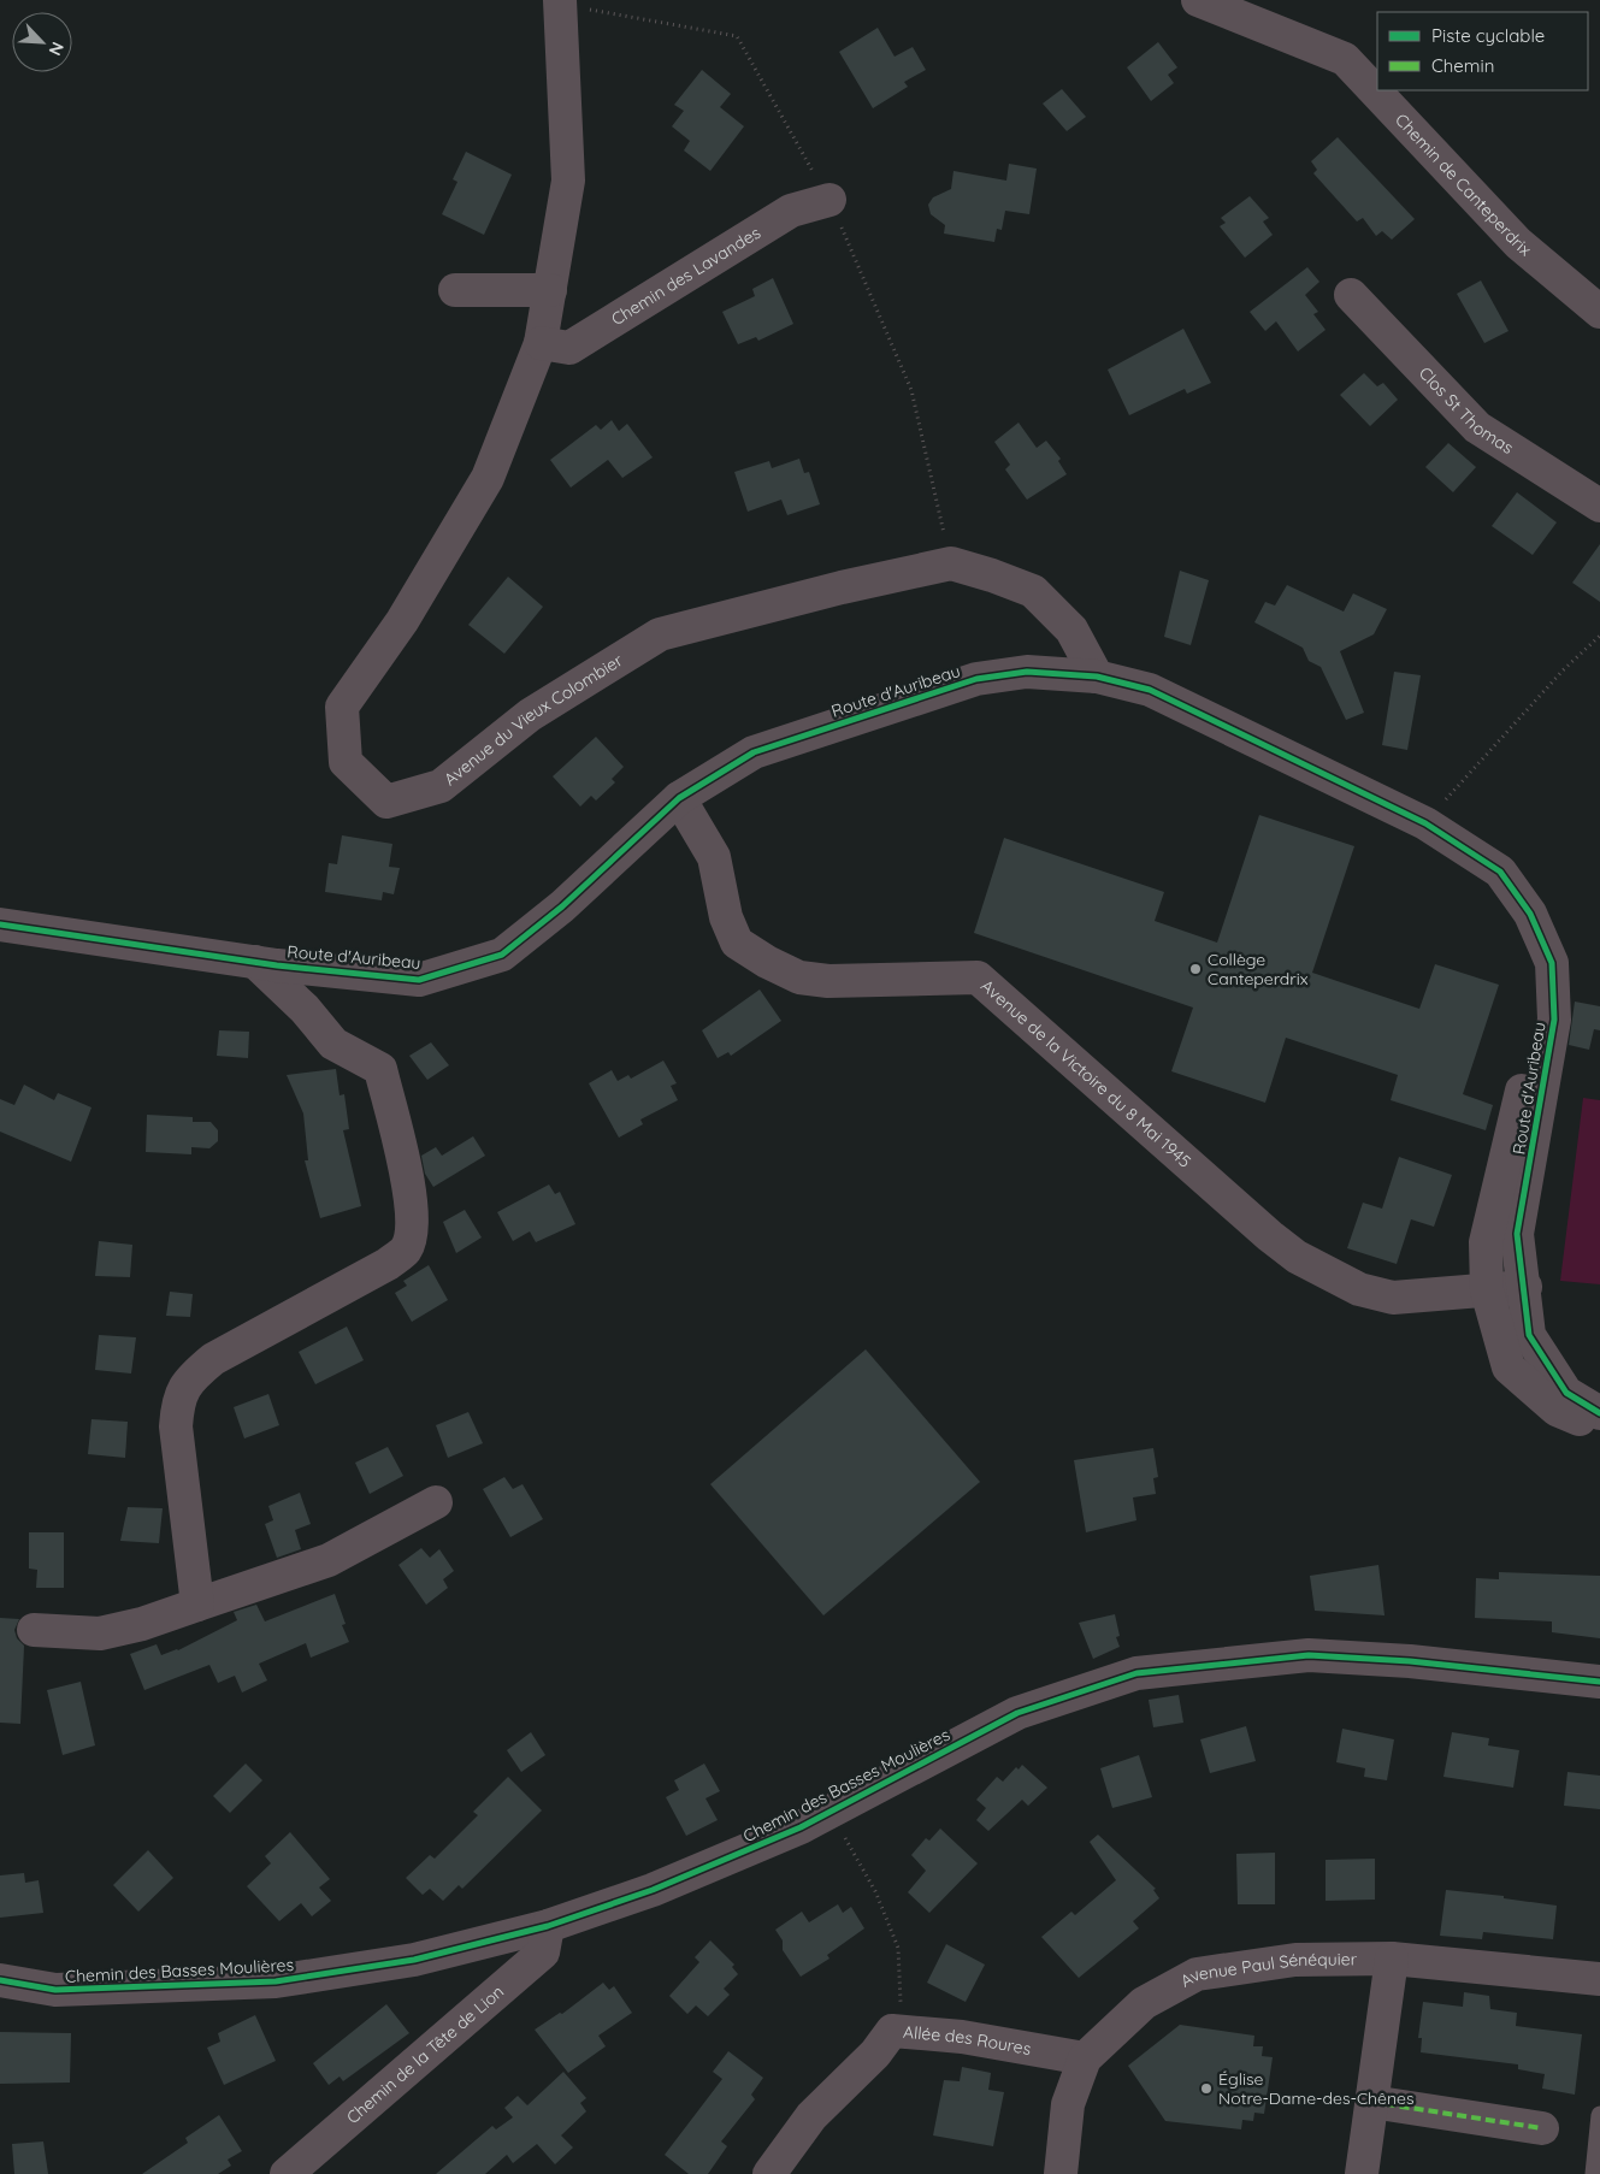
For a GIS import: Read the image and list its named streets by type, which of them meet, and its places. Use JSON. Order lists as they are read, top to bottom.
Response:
{
  "streets": {
    "street": [
      "Chemin de Canteperdrix",
      "Chemin des Lavandes",
      "Clos St Thomas",
      "Route d'Auribeau",
      "Avenue du Vieux Colombier",
      "Avenue de la Victoire du 8 Mai 1945",
      "Chemin des Basses Moulières",
      "Avenue Paul Sénéquier",
      "Allée des Roures",
      "Chemin de la Tête de Lion"
    ]
  },
  "crossings": [
    ["Chemin des Lavandes", "Avenue du Vieux Colombier"],
    ["Route d'Auribeau", "Avenue du Vieux Colombier"],
    ["Route d'Auribeau", "Avenue de la Victoire du 8 Mai 1945"],
    ["Chemin des Basses Moulières", "Chemin de la Tête de Lion"],
    ["Avenue Paul Sénéquier", "Allée des Roures"]
  ],
  "places": ["Collège Canteperdrix", "Église Notre-Dame-des-Chênes"],
  "legend": ["Piste cyclable", "Chemin"],
  "north": "bottom right"
}
